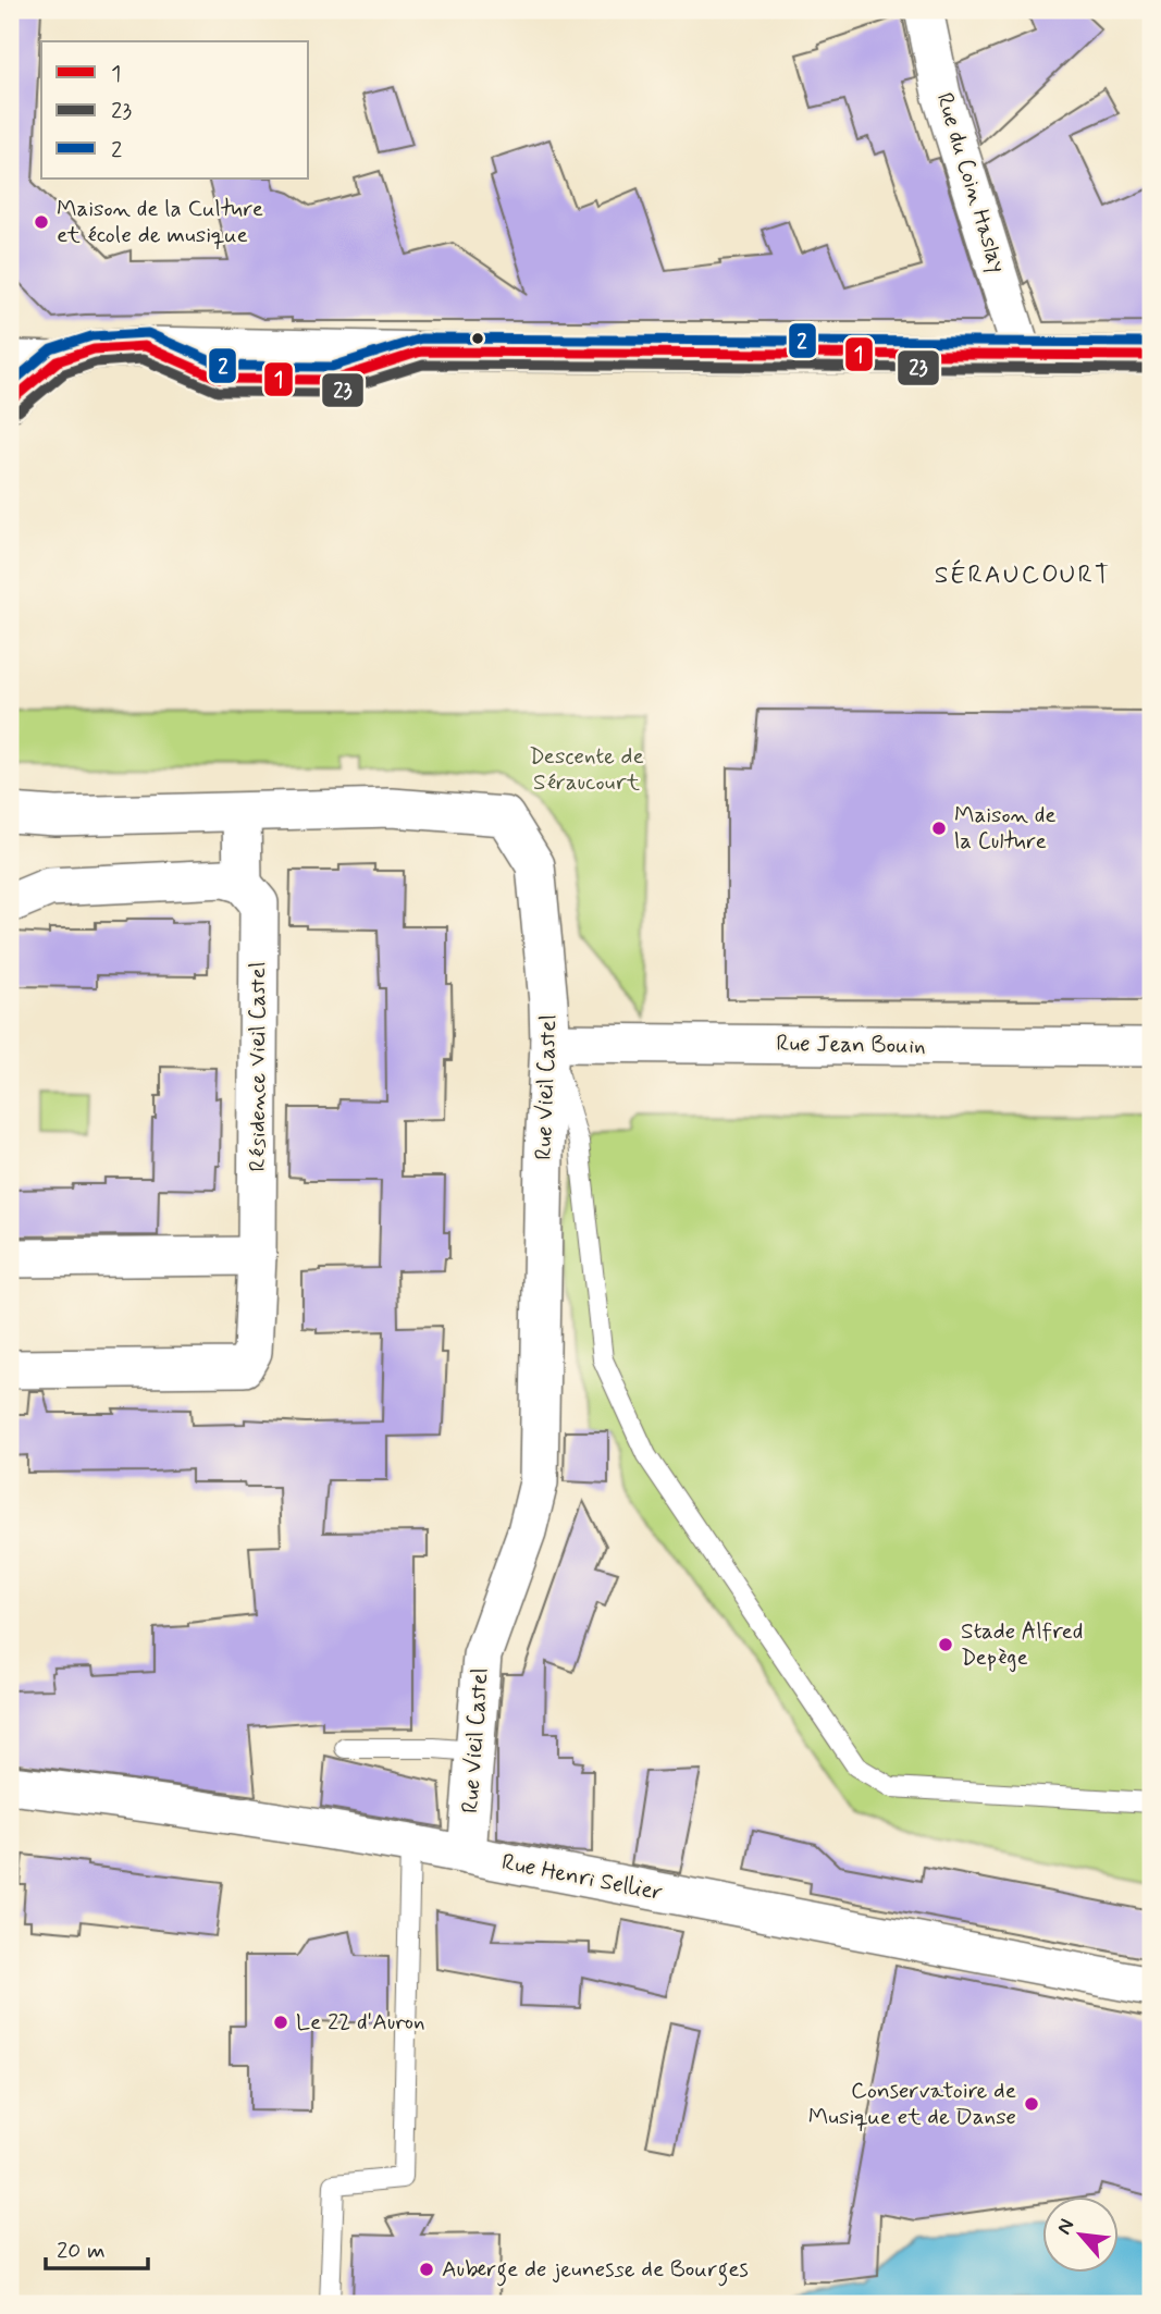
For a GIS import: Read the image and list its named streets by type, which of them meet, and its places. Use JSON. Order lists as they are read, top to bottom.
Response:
{
  "streets": {
    "street": [
      "Rue du Coin Haslay",
      "Rue Jean Bouin",
      "Résidence Vieil Castel",
      "Rue Vieil Castel",
      "Rue Henri Sellier"
    ]
  },
  "crossings": [
    ["Rue Jean Bouin", "Rue Vieil Castel"],
    ["Résidence Vieil Castel", "Rue Vieil Castel"],
    ["Rue Vieil Castel", "Rue Henri Sellier"]
  ],
  "districts": ["SÉRAUCOURT"],
  "parks": ["Descente de Séraucourt"],
  "places": [
    "Maison de la Culture et école de musique",
    "Maison de la Culture",
    "Stade Alfred Depège",
    "Le 22 d'Auron",
    "Conservatoire de Musique et de Danse",
    "Auberge de jeunesse de Bourges"
  ],
  "lines": ["transit line 2", "transit line 1", "transit line 23"],
  "legend": ["1", "23", "2"],
  "scale_bar": "20 m",
  "north": "top left"
}
